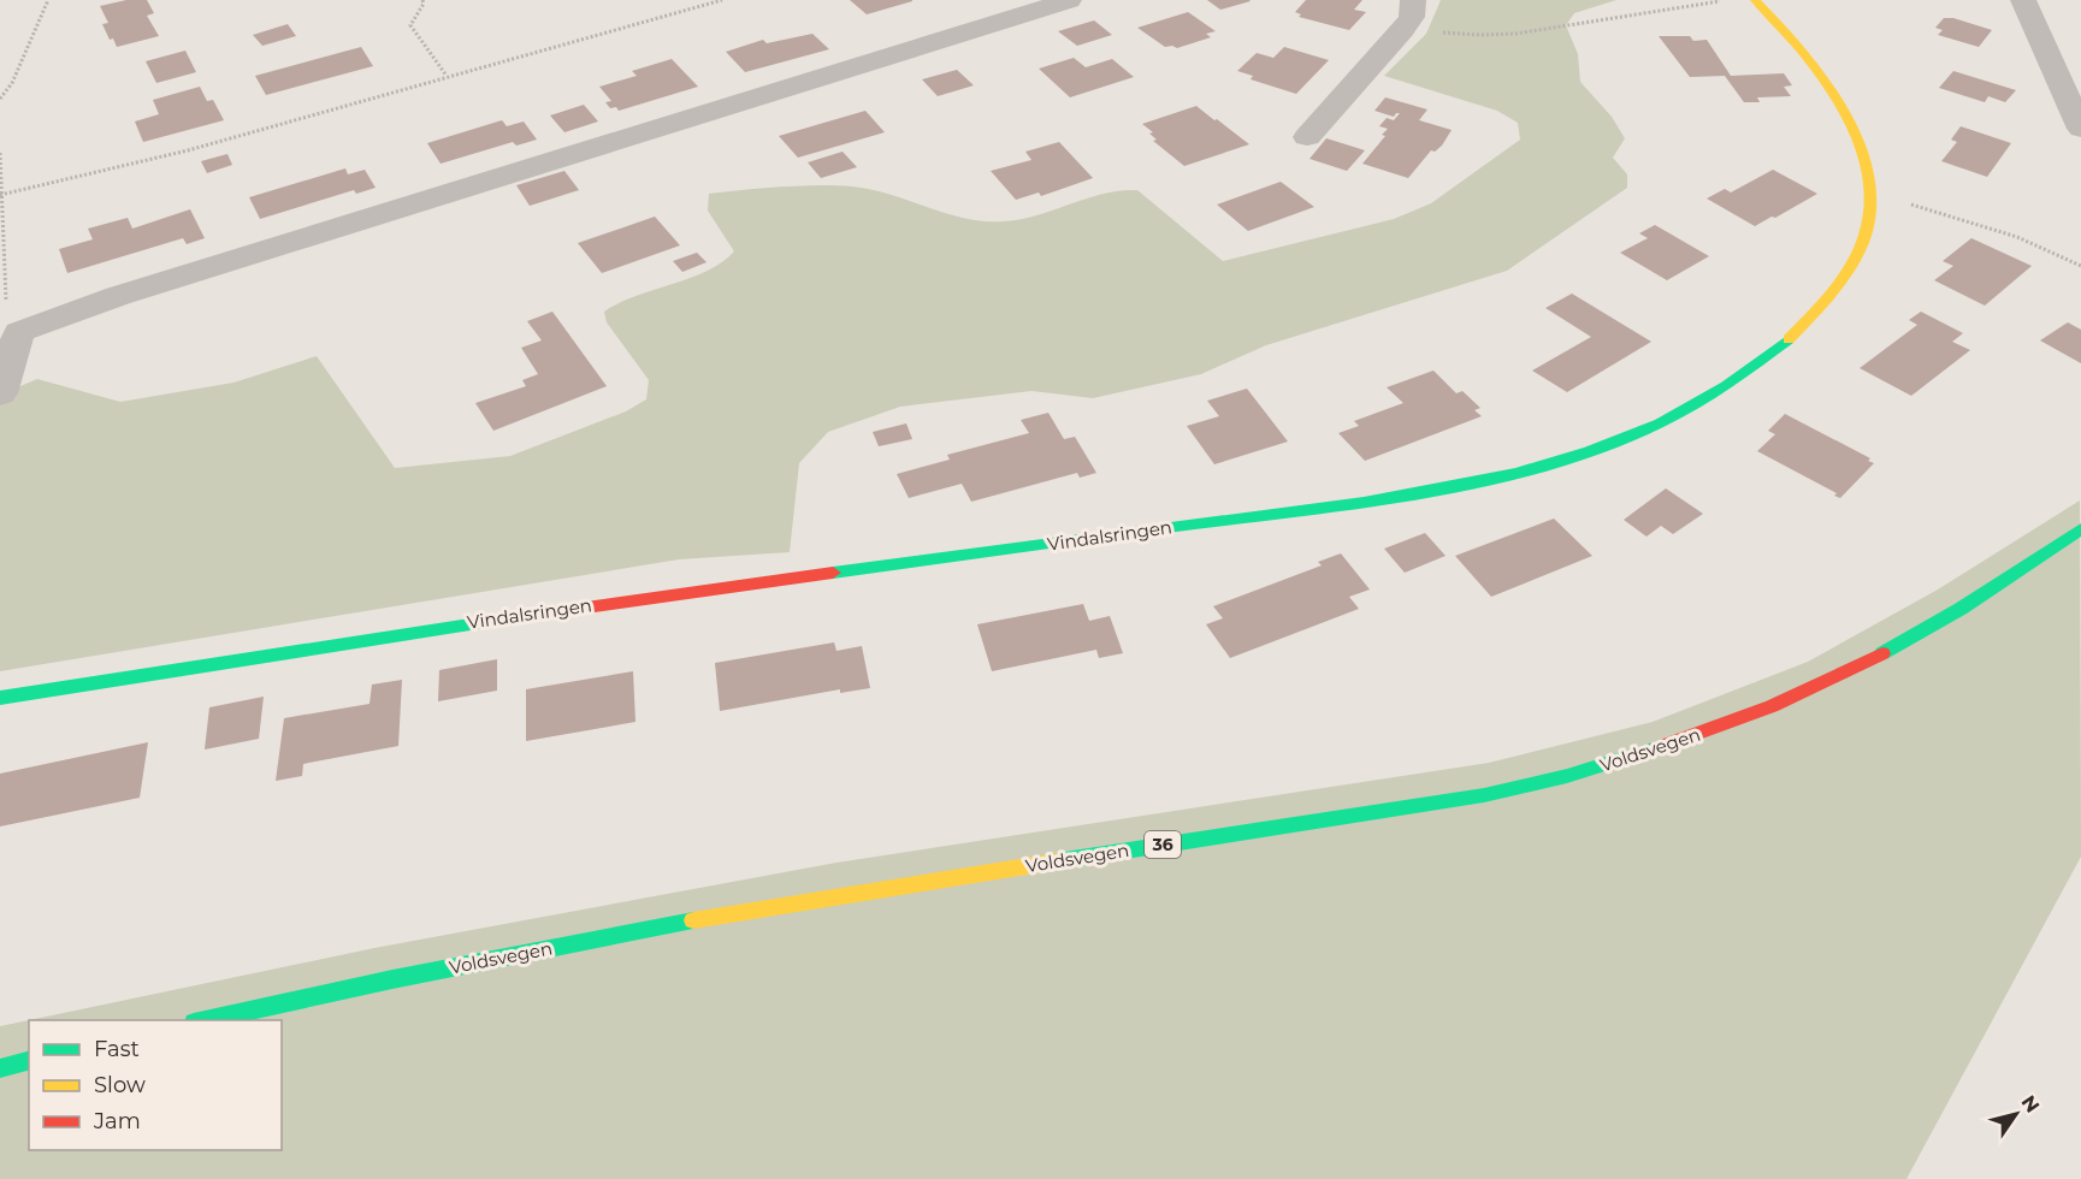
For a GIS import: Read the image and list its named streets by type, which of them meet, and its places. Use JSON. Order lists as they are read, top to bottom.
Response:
{
  "streets": {
    "main road": ["Vindalsringen", "Voldsvegen", "36"]
  },
  "legend": ["Fast", "Slow", "Jam"],
  "north": "top right"
}
